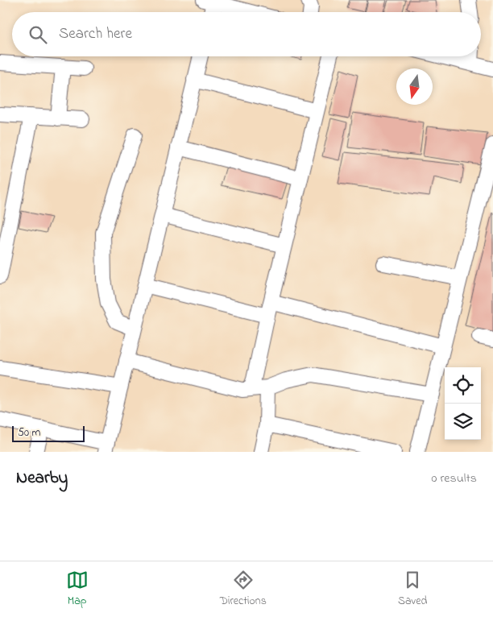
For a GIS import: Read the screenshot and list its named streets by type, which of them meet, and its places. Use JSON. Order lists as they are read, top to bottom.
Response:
{
  "scale_bar": "50 m",
  "north": "bottom",
  "page": {
    "search": "Search here",
    "scale": "50 m",
    "heading": ["Nearby", "0 results"],
    "nav": ["Map", "Directions", "Saved"]
  }
}
